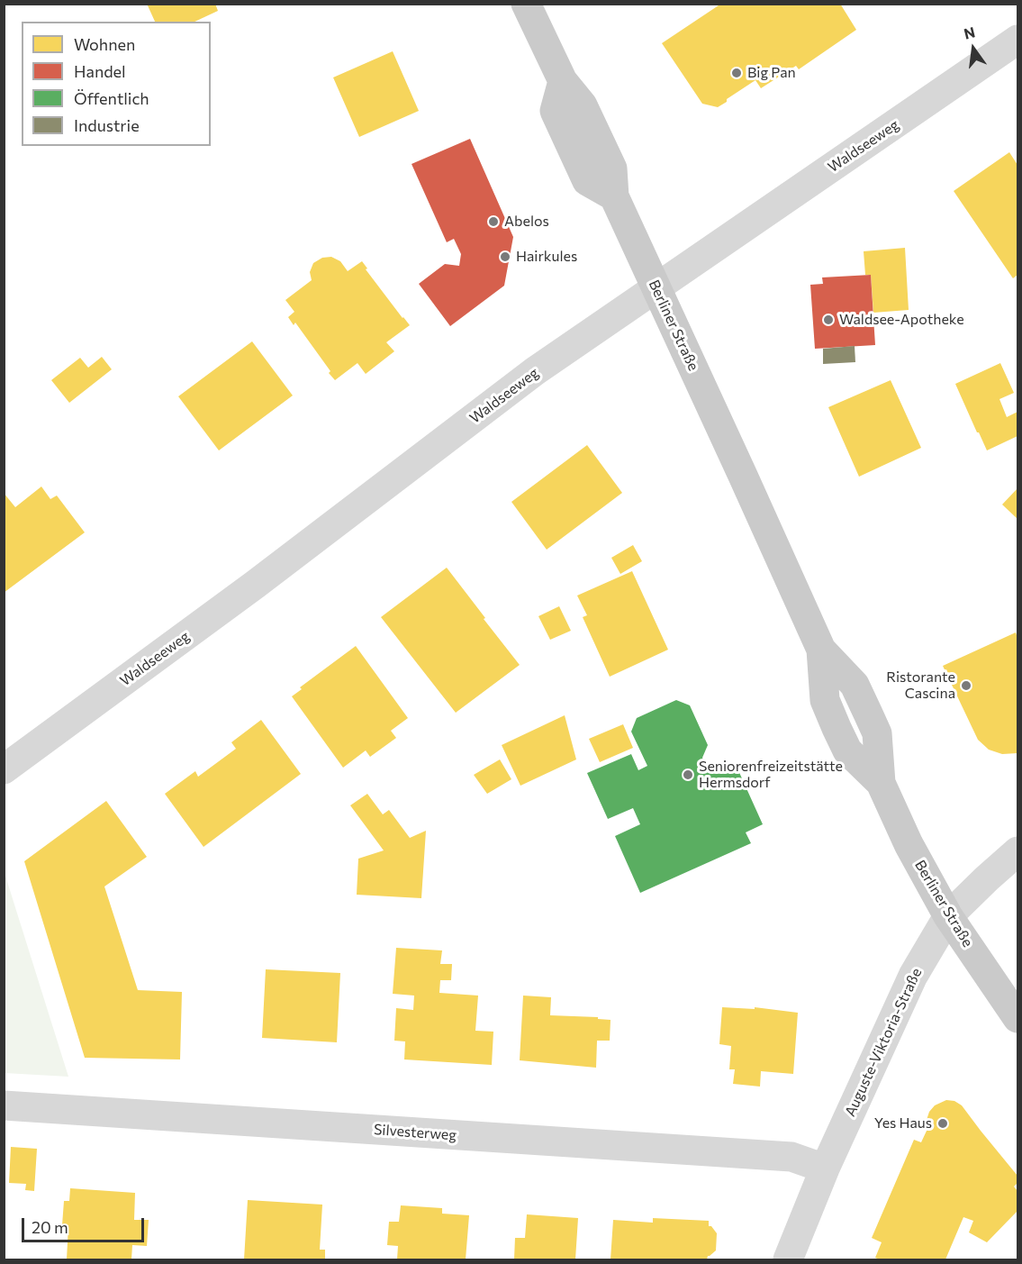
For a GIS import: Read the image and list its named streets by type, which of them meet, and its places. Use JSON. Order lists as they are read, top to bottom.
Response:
{
  "streets": {
    "main road": ["Berliner Straße"],
    "street": ["Waldseeweg", "Auguste-Viktoria-Straße", "Silvesterweg"]
  },
  "crossings": [
    ["Waldseeweg", "Berliner Straße"],
    ["Berliner Straße", "Auguste-Viktoria-Straße"],
    ["Auguste-Viktoria-Straße", "Silvesterweg"]
  ],
  "places": [
    "Big Pan",
    "Abelos",
    "Hairkules",
    "Waldsee-Apotheke",
    "Ristorante Cascina",
    "Seniorenfreizeitstätte Hermsdorf",
    "Yes Haus"
  ],
  "legend": [
    "Wohnen",
    "Handel",
    "Öffentlich",
    "Industrie"
  ],
  "scale_bar": "20 m",
  "north": "top"
}
